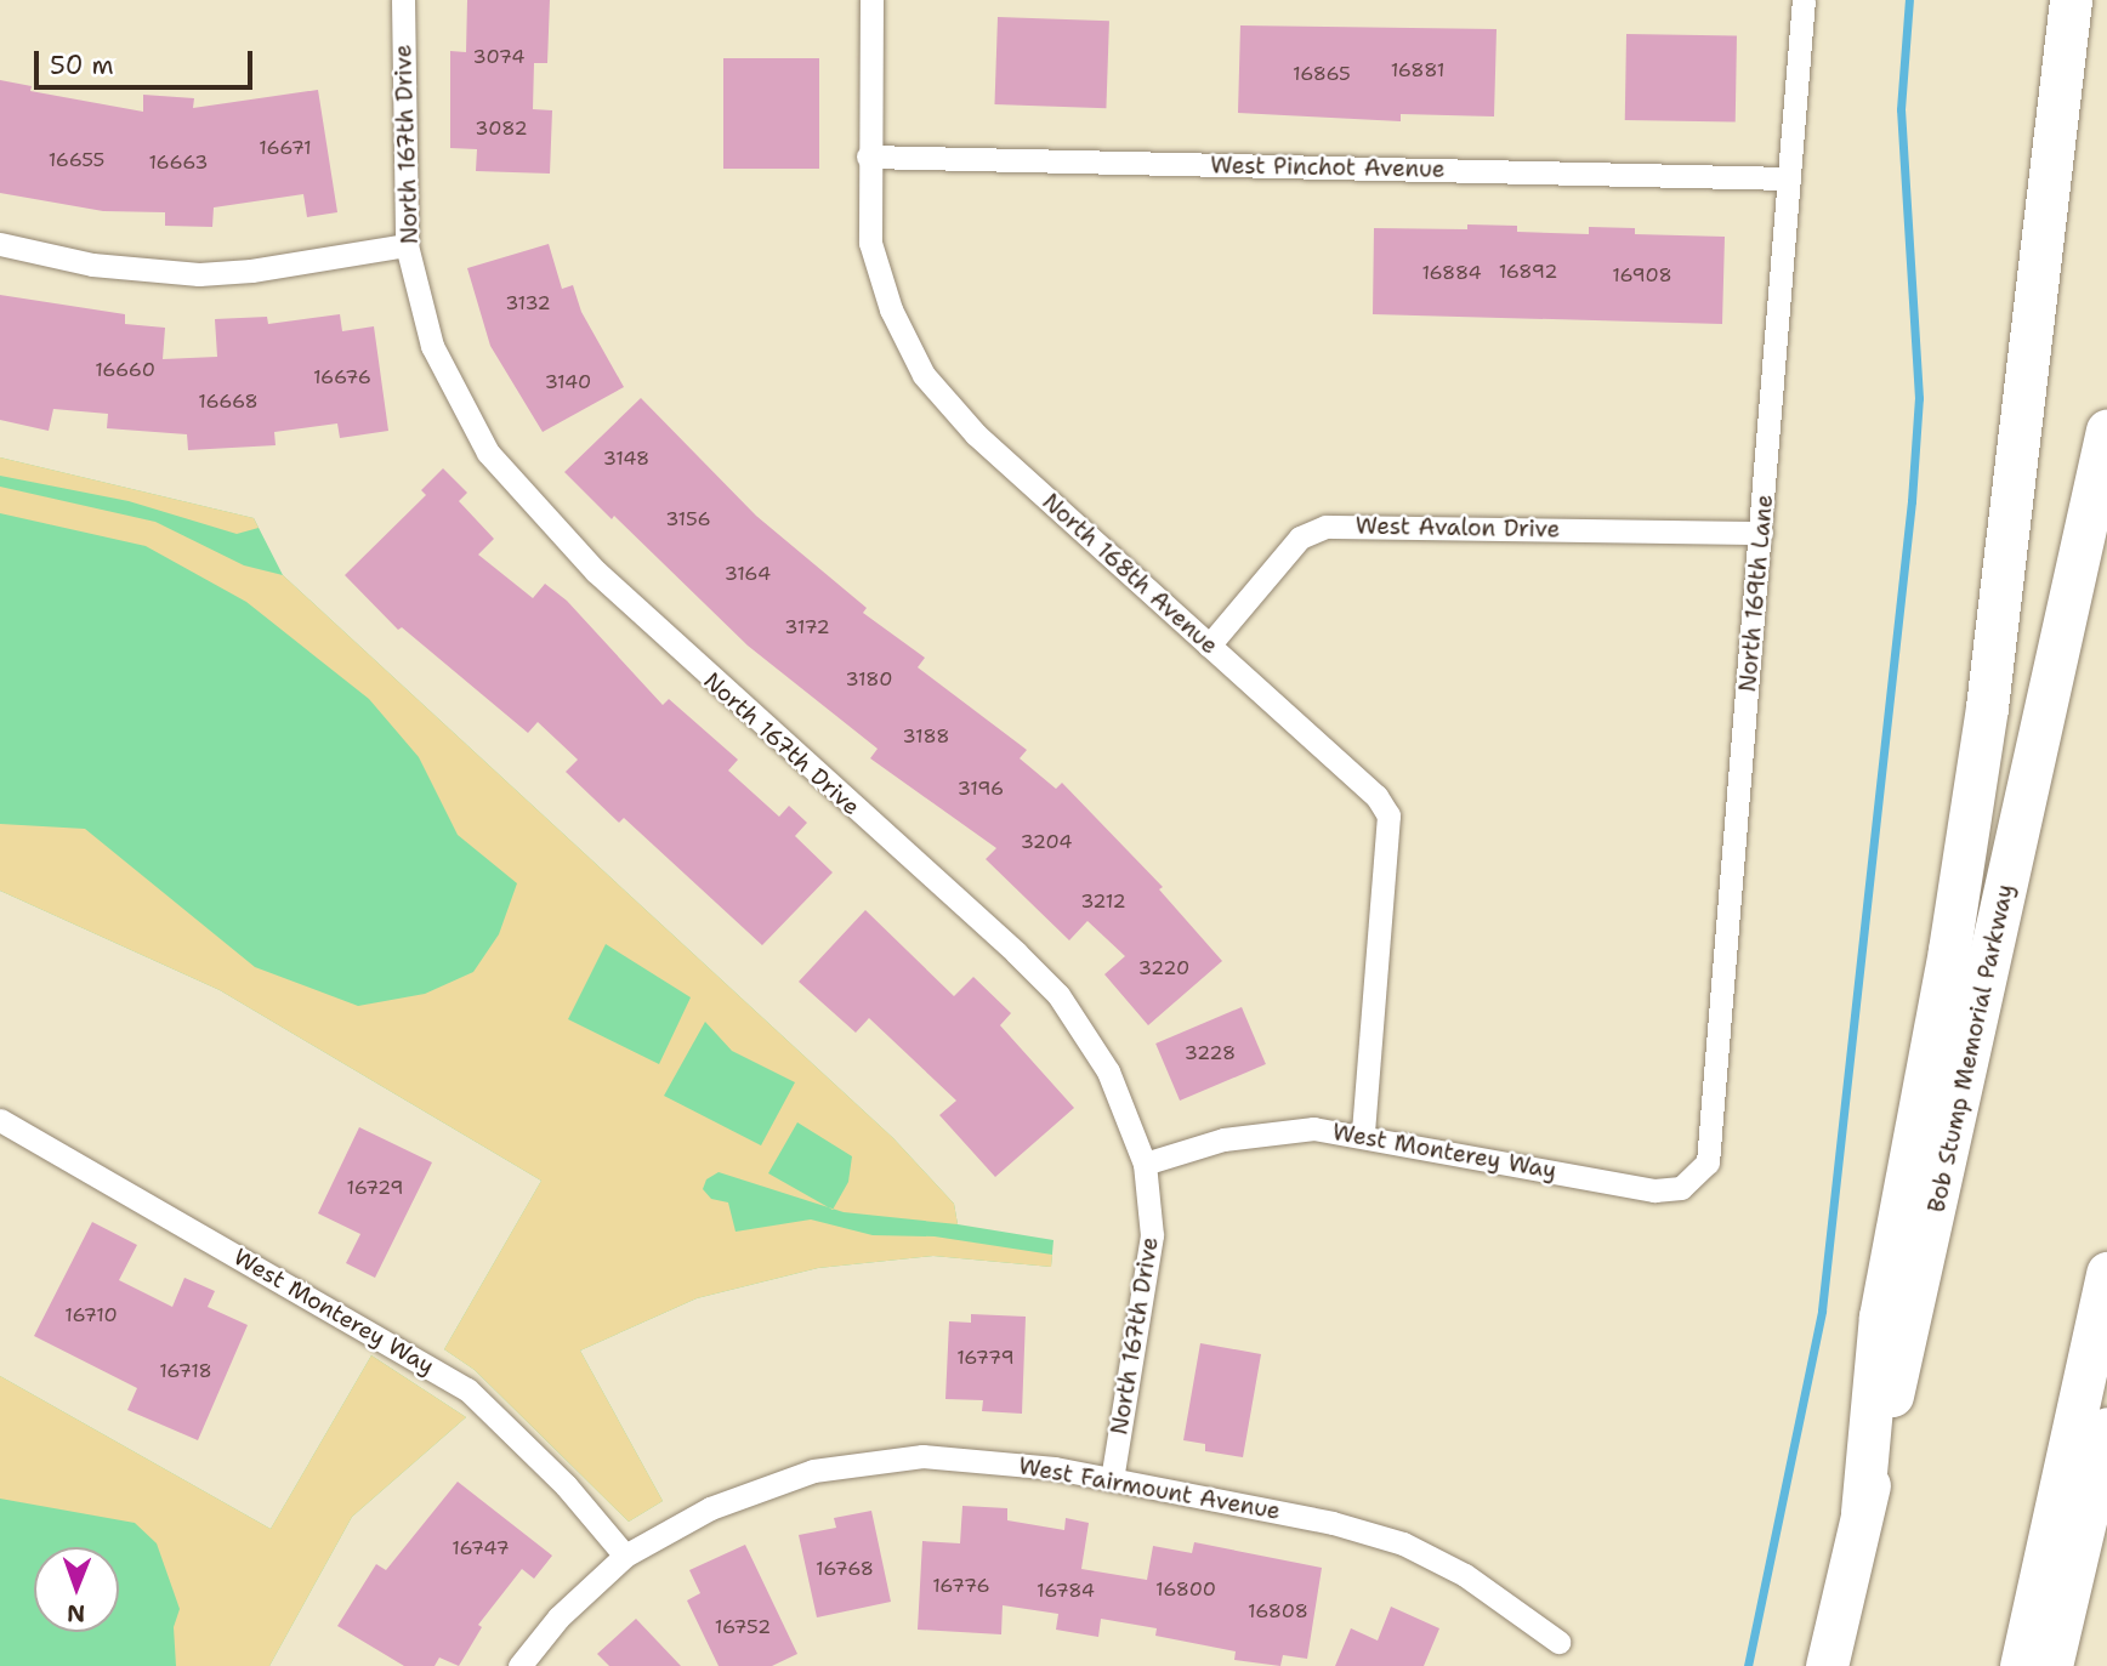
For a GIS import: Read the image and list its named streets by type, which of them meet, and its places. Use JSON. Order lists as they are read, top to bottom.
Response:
{
  "streets": {
    "highway": ["Bob Stump Memorial Parkway"],
    "street": [
      "North 167th Drive",
      "West Pinchot Avenue",
      "West Avalon Drive",
      "North 168th Avenue",
      "North 169th Lane",
      "West Monterey Way",
      "West Fairmount Avenue"
    ]
  },
  "crossings": [
    ["North 167th Drive", "West Monterey Way"],
    ["North 167th Drive", "West Fairmount Avenue"],
    ["West Pinchot Avenue", "North 168th Avenue"],
    ["West Pinchot Avenue", "North 169th Lane"],
    ["West Avalon Drive", "North 168th Avenue"],
    ["West Avalon Drive", "North 169th Lane"],
    ["North 168th Avenue", "West Monterey Way"],
    ["North 169th Lane", "West Monterey Way"],
    ["West Monterey Way", "West Fairmount Avenue"]
  ],
  "house_numbers": [
    "3074",
    "16881",
    "16865",
    "3082",
    "16671",
    "16655",
    "16663",
    "16892",
    "16884",
    "16908",
    "3132",
    "16660",
    "16676",
    "3140",
    "16668",
    "3148",
    "3156",
    "3164",
    "3172",
    "3180",
    "3188",
    "3196",
    "3204",
    "3212",
    "3220",
    "3228",
    "16729",
    "16710",
    "16779",
    "16718",
    "16747",
    "16768",
    "16776",
    "16800",
    "16784",
    "16808",
    "16752"
  ],
  "scale_bar": "50 m",
  "north": "bottom"
}
